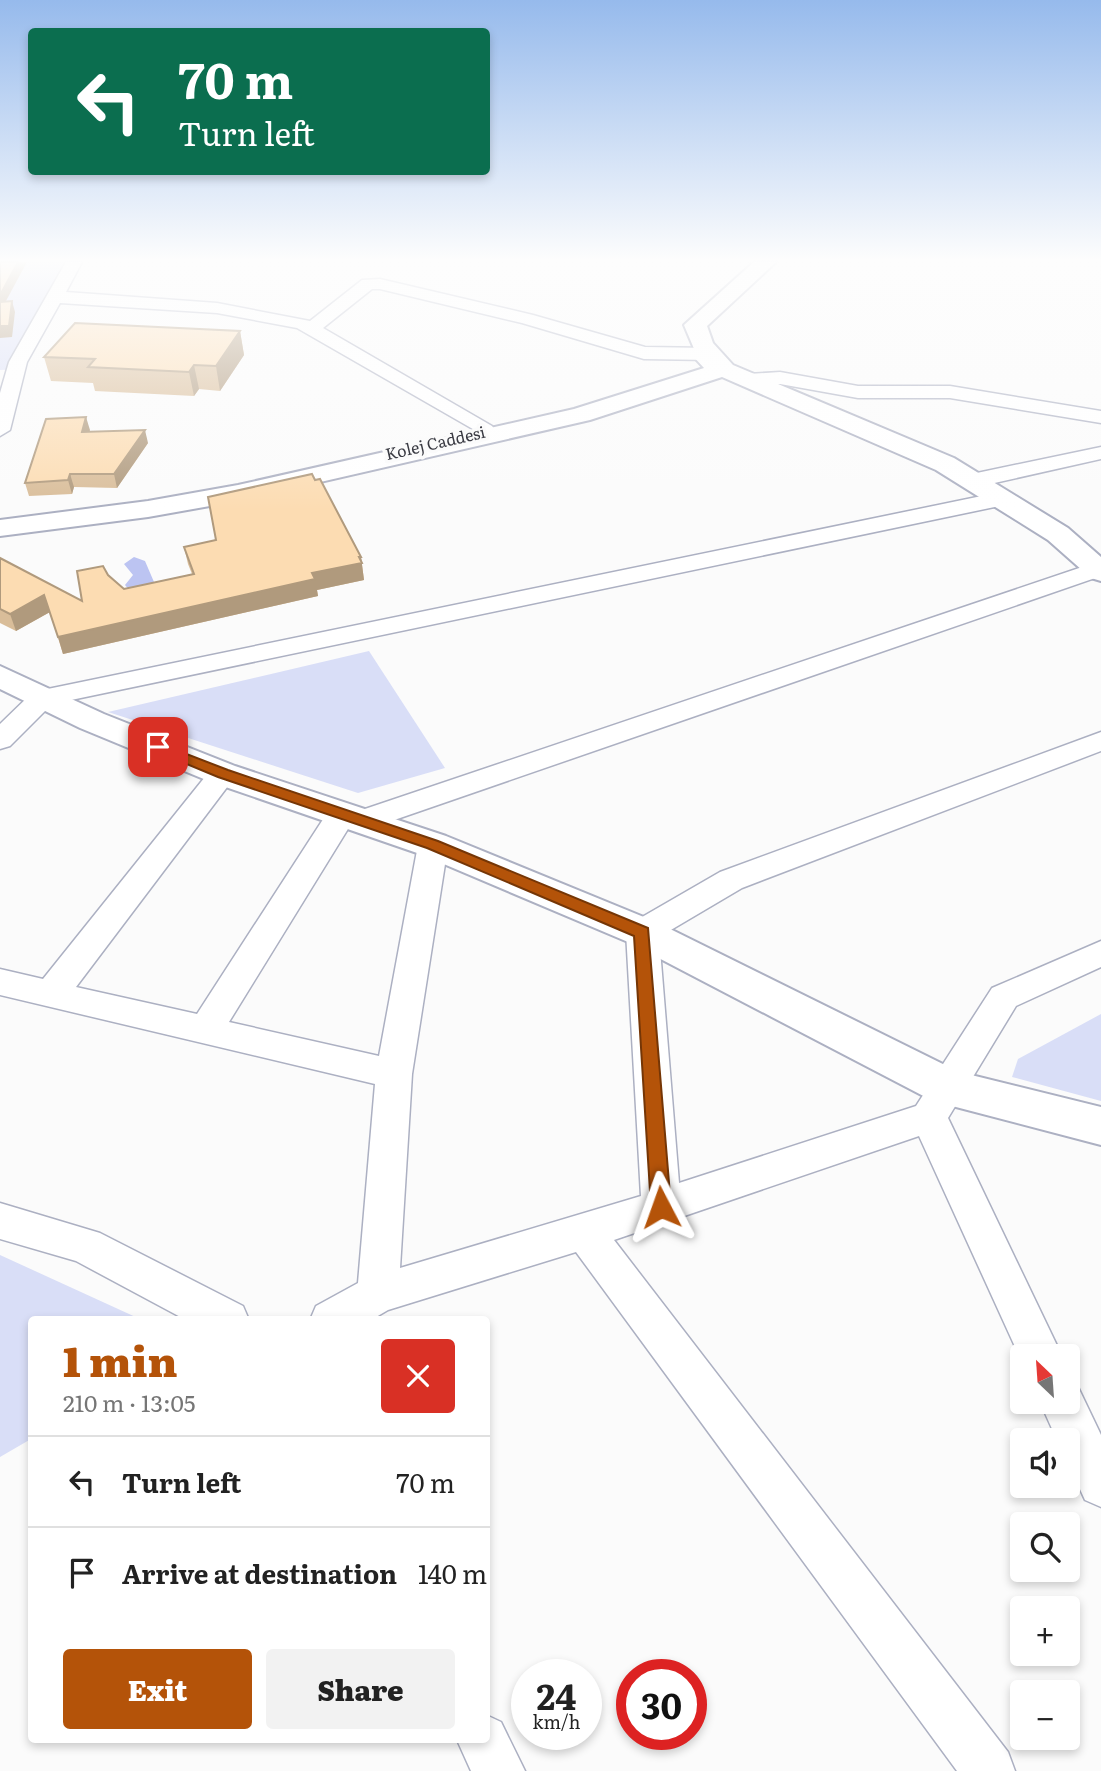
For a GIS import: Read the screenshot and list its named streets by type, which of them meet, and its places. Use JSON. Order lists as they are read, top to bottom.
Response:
{
  "streets": {
    "street": ["Kolej Caddesi"]
  },
  "north": "top left",
  "page": {
    "turn": ["70 m", "Turn left"],
    "heading": ["1 min", "210 m · 13:05"],
    "map_buttons": ["+", "−"],
    "list": [
      {
        "name": "Turn left",
        "value": "70 m"
      },
      {
        "name": "Arrive at destination",
        "value": "140 m"
      }
    ],
    "buttons": ["Exit", "Share"],
    "speed": "24 km/h",
    "limit": "30"
  }
}
